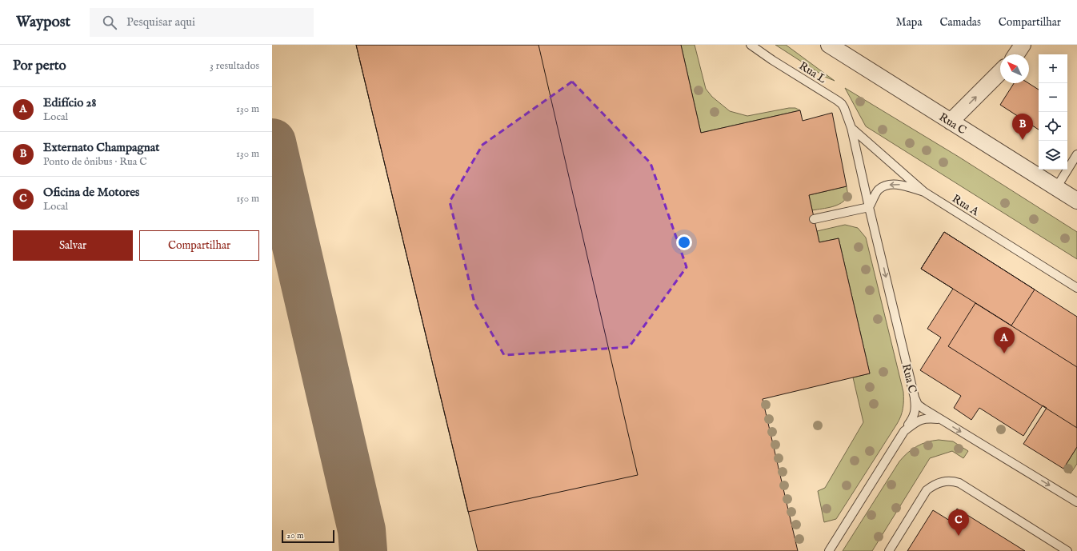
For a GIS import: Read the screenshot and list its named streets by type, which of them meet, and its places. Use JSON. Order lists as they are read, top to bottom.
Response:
{
  "streets": {
    "street": ["Rua C"],
    "lane": ["Rua L", "Rua A"]
  },
  "crossings": [
    ["Rua L", "Rua C"],
    ["Rua L", "Rua A"],
    ["Rua C", "Rua A"]
  ],
  "one_way": ["Rua C"],
  "scale_bar": "20 m",
  "north": "top left",
  "page": {
    "header": "Waypost",
    "search": "Pesquisar aqui",
    "nav": ["Mapa", "Camadas", "Compartilhar"],
    "heading": ["Por perto", "3 resultados"],
    "map_buttons": ["+", "−"],
    "list": [
      {
        "mark": "A",
        "name": "Edifício 28",
        "note": "Local",
        "value": "130 m"
      },
      {
        "mark": "B",
        "name": "Externato Champagnat",
        "note": "Ponto de ônibus · Rua C",
        "value": "130 m"
      },
      {
        "mark": "C",
        "name": "Oficina de Motores",
        "note": "Local",
        "value": "150 m"
      }
    ],
    "pins": ["B", "A", "C"],
    "buttons": ["Salvar", "Compartilhar"],
    "scale": "20 m"
  }
}
